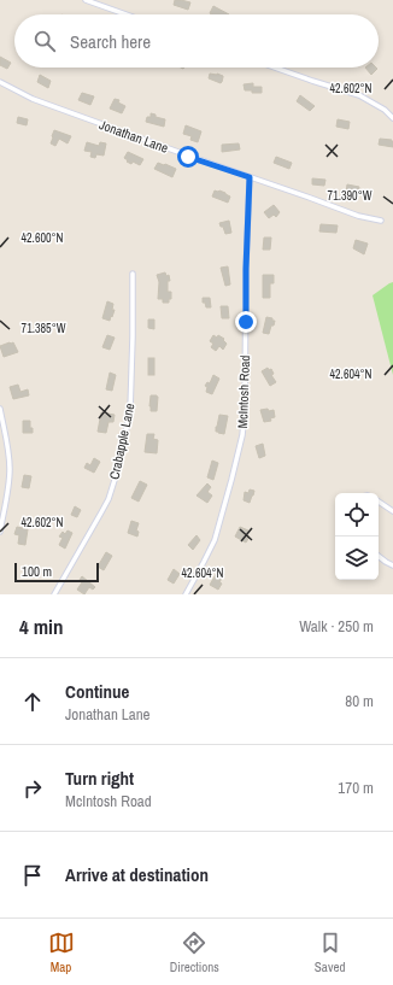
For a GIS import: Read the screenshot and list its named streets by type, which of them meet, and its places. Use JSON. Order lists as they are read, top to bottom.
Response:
{
  "streets": {
    "street": ["Jonathan Lane", "McIntosh Road", "Crabapple Lane"]
  },
  "crossings": [
    ["Jonathan Lane", "McIntosh Road"]
  ],
  "scale_bar": "100 m",
  "page": {
    "search": "Search here",
    "scale": "100 m",
    "heading": ["4 min", "Walk · 250 m"],
    "list": [
      ["Continue", "Jonathan Lane", "80 m"],
      ["Turn right", "McIntosh Road", "170 m"],
      "Arrive at destination"
    ],
    "nav": ["Map", "Directions", "Saved"]
  },
  "coordinates": [
    "42.602°N",
    "71.390°W",
    "42.600°N",
    "71.385°W",
    "42.604°N"
  ]
}
